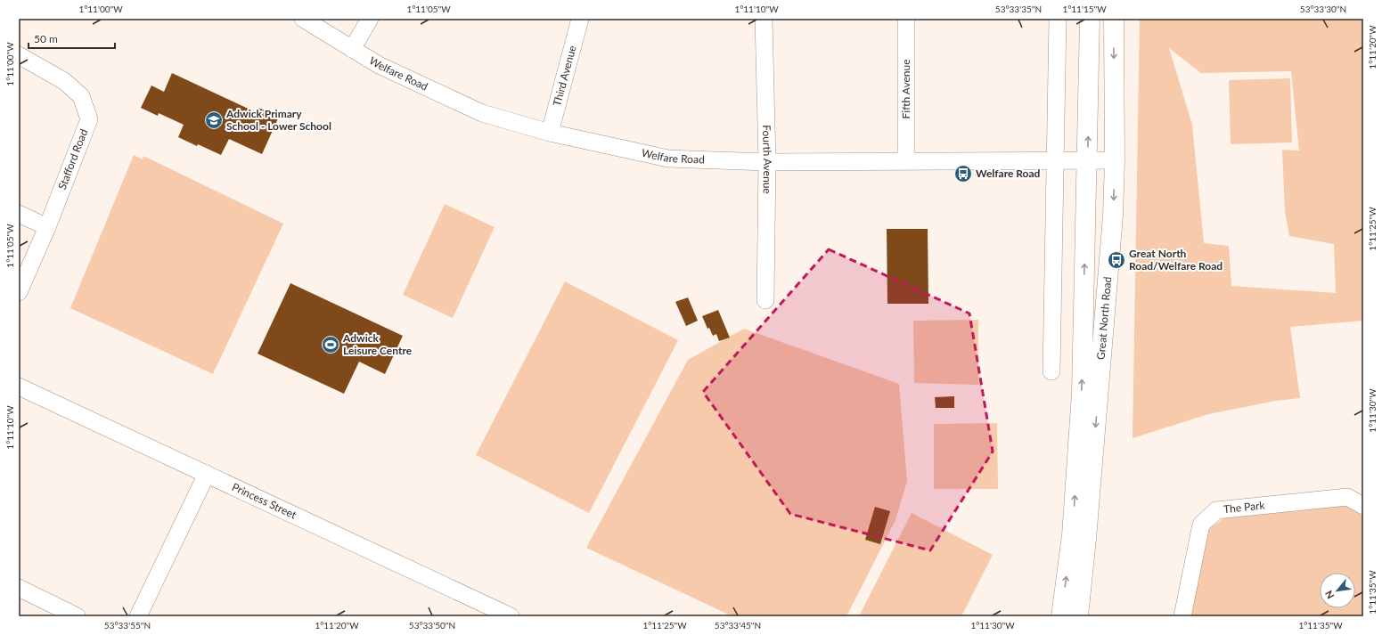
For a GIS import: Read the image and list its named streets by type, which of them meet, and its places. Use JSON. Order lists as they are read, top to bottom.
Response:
{
  "streets": {
    "highway": ["Great North Road"],
    "street": [
      "Welfare Road",
      "Third Avenue",
      "Fifth Avenue",
      "Stafford Road",
      "Fourth Avenue",
      "Princess Street",
      "The Park"
    ]
  },
  "crossings": [
    ["Welfare Road", "Third Avenue"],
    ["Welfare Road", "Fifth Avenue"],
    ["Welfare Road", "Fourth Avenue"],
    ["Welfare Road", "Great North Road"]
  ],
  "places": {
    "school or university": ["Adwick Primary School - Lower School"],
    "bus stop": ["Welfare Road", "Great North Road/Welfare Road"],
    "sports": ["Adwick Leisure Centre"]
  },
  "scale_bar": "50 m",
  "north": "bottom left",
  "coordinates": [
    "1°11'00\"W",
    "1°11'05\"W",
    "1°11'10\"W",
    "53°33'35\"N",
    "1°11'15\"W",
    "53°33'30\"N",
    "1°11'20\"W",
    "1°11'25\"W",
    "1°11'30\"W",
    "1°11'35\"W",
    "53°33'55\"N",
    "53°33'50\"N",
    "53°33'45\"N"
  ]
}
